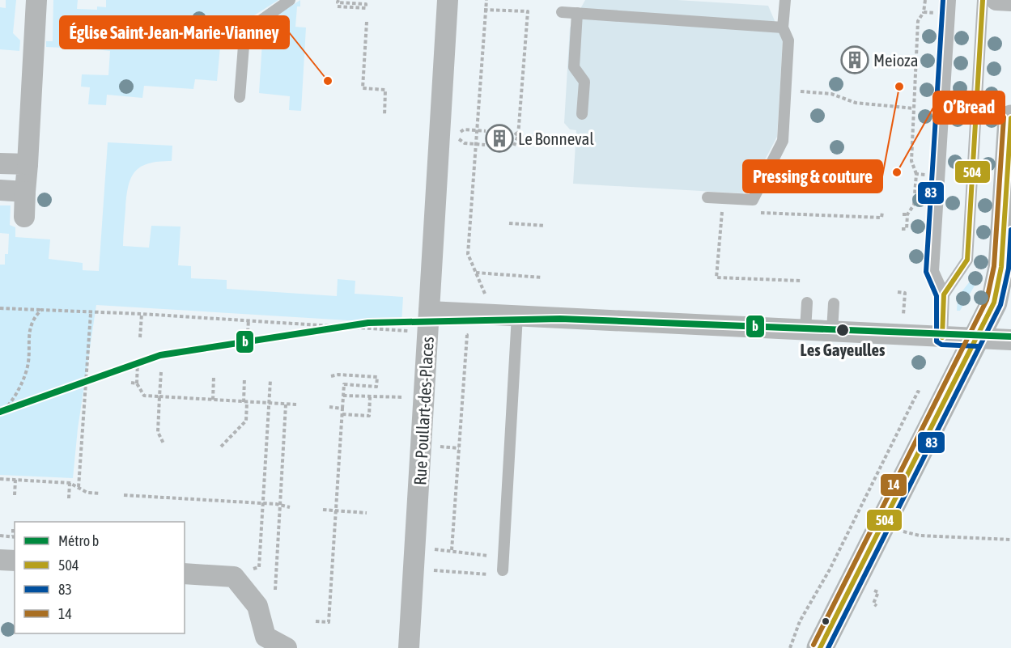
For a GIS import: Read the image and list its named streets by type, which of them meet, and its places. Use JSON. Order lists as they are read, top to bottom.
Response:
{
  "streets": {
    "street": ["Rue Poullart-des-Places"]
  },
  "places": {
    "building": ["Meioza", "Le Bonneval"],
    "other": [
      "Église Saint-Jean-Marie-Vianney",
      "Pressing & couture",
      "O’Bread",
      "Les Gayeulles"
    ]
  },
  "lines": [
    "transit line 504",
    "transit line 83",
    "transit line 14",
    "metro line b"
  ],
  "legend": [
    "Métro b",
    "504",
    "83",
    "14"
  ]
}
